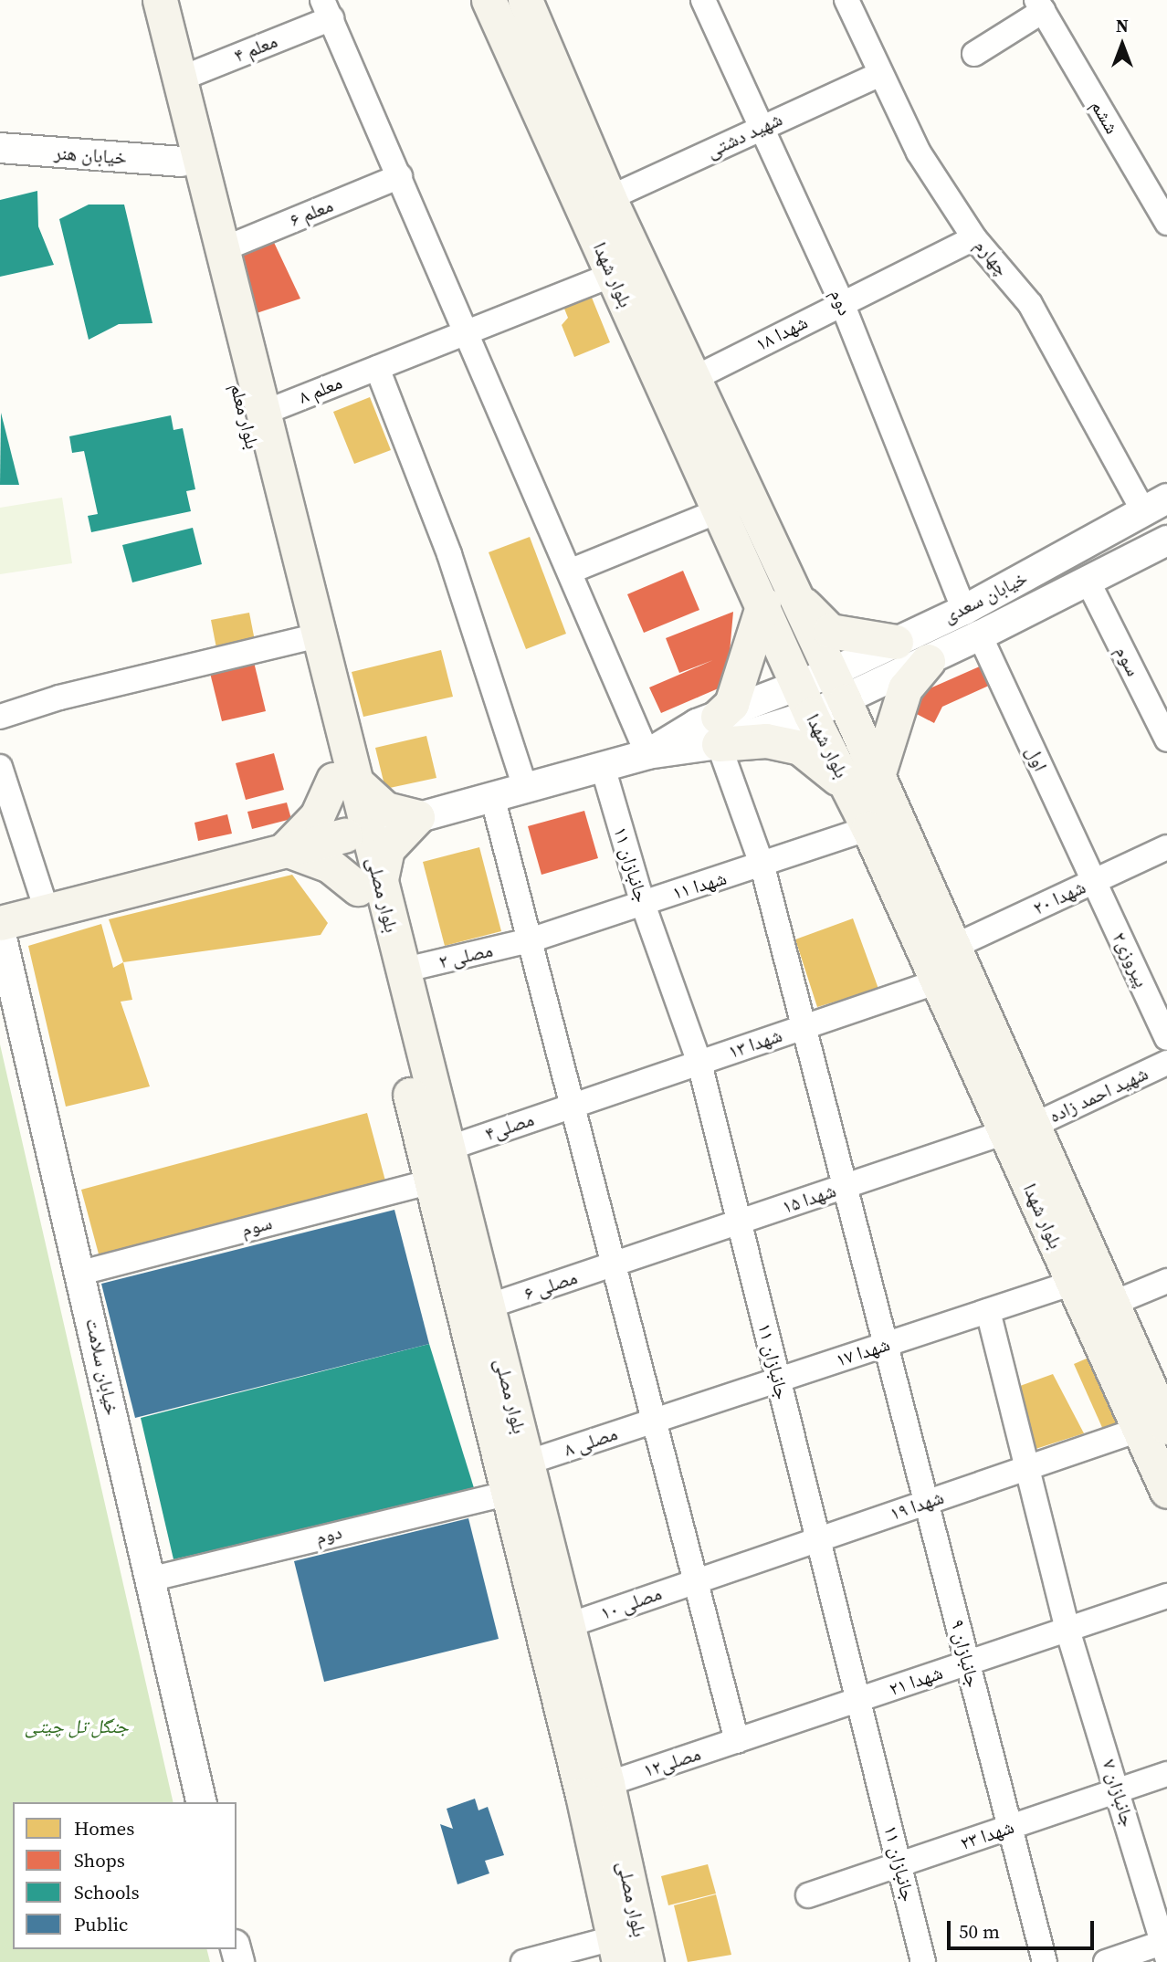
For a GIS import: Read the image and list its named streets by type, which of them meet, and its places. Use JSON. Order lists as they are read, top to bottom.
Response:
{
  "streets": {
    "main road": ["بلوار شهدا", "بلوار معلم", "بلوار مصلی"],
    "street": [
      "معلم ۴",
      "ششم",
      "شهید دشتی",
      "خیابان هنر",
      "معلم ۶",
      "چهارم",
      "دوم",
      "شهدا ۱۸",
      "معلم ۸",
      "خیابان سعدی",
      "سوم",
      "اول",
      "جانبازان ۱۱",
      "شهدا ۱۱",
      "شهدا ۲۰",
      "مصلی ۲",
      "پیروزی۲",
      "شهدا ۱۳",
      "شهید احمد زاده",
      "مصلی۴",
      "شهدا ۱۵",
      "مصلی ۶",
      "شهدا ۱۷",
      "خیابان سلامت",
      "مصلی ۸",
      "شهدا ۱۹",
      "مصلی ۱۰",
      "جانبازان ۹",
      "شهدا ۲۱",
      "مصلی۱۲",
      "جانبازان ۷",
      "شهدا ۲۳"
    ]
  },
  "crossings": [
    ["معلم ۴", "بلوار معلم"],
    ["شهید دشتی", "چهارم"],
    ["شهید دشتی", "بلوار شهدا"],
    ["شهید دشتی", "دوم"],
    ["خیابان هنر", "بلوار معلم"],
    ["معلم ۶", "بلوار معلم"],
    ["چهارم", "شهدا ۱۸"],
    ["چهارم", "خیابان سعدی"],
    ["بلوار شهدا", "شهدا ۱۸"],
    ["بلوار شهدا", "معلم ۸"],
    ["بلوار شهدا", "خیابان سعدی"],
    ["بلوار شهدا", "شهدا ۱۱"],
    ["بلوار شهدا", "شهدا ۲۰"],
    ["بلوار شهدا", "شهدا ۱۳"],
    ["بلوار شهدا", "شهید احمد زاده"],
    ["بلوار شهدا", "شهدا ۱۵"],
    ["بلوار شهدا", "شهدا ۱۷"],
    ["بلوار شهدا", "شهدا ۱۹"],
    ["دوم", "شهدا ۱۸"],
    ["دوم", "خیابان سعدی"],
    ["دوم", "بلوار مصلی"],
    ["دوم", "خیابان سلامت"],
    ["معلم ۸", "بلوار معلم"],
    ["بلوار معلم", "خیابان سعدی"],
    ["بلوار معلم", "بلوار مصلی"],
    ["خیابان سعدی", "سوم"],
    ["خیابان سعدی", "اول"],
    ["خیابان سعدی", "جانبازان ۱۱"],
    ["خیابان سعدی", "بلوار مصلی"],
    ["خیابان سعدی", "جانبازان ۹"],
    ["سوم", "بلوار مصلی"],
    ["سوم", "خیابان سلامت"],
    ["اول", "شهدا ۲۰"],
    ["اول", "پیروزی۲"],
    ["جانبازان ۱۱", "شهدا ۱۱"],
    ["جانبازان ۱۱", "شهدا ۱۳"],
    ["جانبازان ۱۱", "شهدا ۱۵"],
    ["جانبازان ۱۱", "شهدا ۱۷"],
    ["جانبازان ۱۱", "شهدا ۱۹"],
    ["جانبازان ۱۱", "شهدا ۲۱"],
    ["جانبازان ۱۱", "شهدا ۲۳"],
    ["شهدا ۱۱", "مصلی ۲"],
    ["شهدا ۱۱", "جانبازان ۹"],
    ["بلوار مصلی", "مصلی ۲"],
    ["بلوار مصلی", "مصلی۴"],
    ["بلوار مصلی", "مصلی ۶"],
    ["بلوار مصلی", "مصلی ۸"],
    ["بلوار مصلی", "مصلی ۱۰"],
    ["بلوار مصلی", "مصلی۱۲"],
    ["شهدا ۲۰", "پیروزی۲"],
    ["شهدا ۱۳", "مصلی۴"],
    ["شهدا ۱۳", "جانبازان ۹"],
    ["شهید احمد زاده", "شهدا ۱۵"],
    ["شهدا ۱۵", "مصلی ۶"],
    ["شهدا ۱۵", "جانبازان ۹"],
    ["شهدا ۱۷", "مصلی ۸"],
    ["شهدا ۱۷", "جانبازان ۹"],
    ["شهدا ۱۷", "جانبازان ۷"],
    ["شهدا ۱۹", "مصلی ۱۰"],
    ["شهدا ۱۹", "جانبازان ۹"],
    ["شهدا ۱۹", "جانبازان ۷"],
    ["جانبازان ۹", "شهدا ۲۱"],
    ["جانبازان ۹", "شهدا ۲۳"],
    ["شهدا ۲۱", "مصلی۱۲"],
    ["شهدا ۲۱", "جانبازان ۷"],
    ["جانبازان ۷", "شهدا ۲۳"]
  ],
  "parks": ["جنگل تل چیتی"],
  "legend": [
    "Homes",
    "Shops",
    "Schools",
    "Public"
  ],
  "scale_bar": "50 m",
  "north": "top"
}
